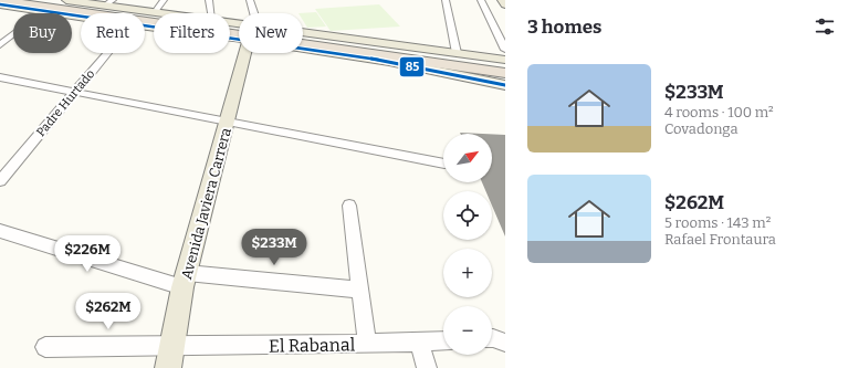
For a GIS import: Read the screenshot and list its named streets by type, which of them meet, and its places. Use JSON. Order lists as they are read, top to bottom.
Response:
{
  "streets": {
    "main road": ["Avenida Javiera Carrera"],
    "street": ["Padre Hurtado", "El Rabanal"]
  },
  "crossings": [
    ["Avenida Javiera Carrera", "El Rabanal"]
  ],
  "lines": ["transit line 85"],
  "north": "top right",
  "page": {
    "heading": "3 homes",
    "chip": [
      "Buy",
      "Rent",
      "Filters",
      "New"
    ],
    "list": [
      {
        "name": "$233M",
        "note": "4 rooms · 100 m² · Covadonga"
      },
      {
        "name": "$262M",
        "note": "5 rooms · 143 m² · Rafael Frontaura"
      }
    ],
    "map_buttons": ["+", "−"],
    "price": ["$233M", "$226M", "$262M"]
  }
}
